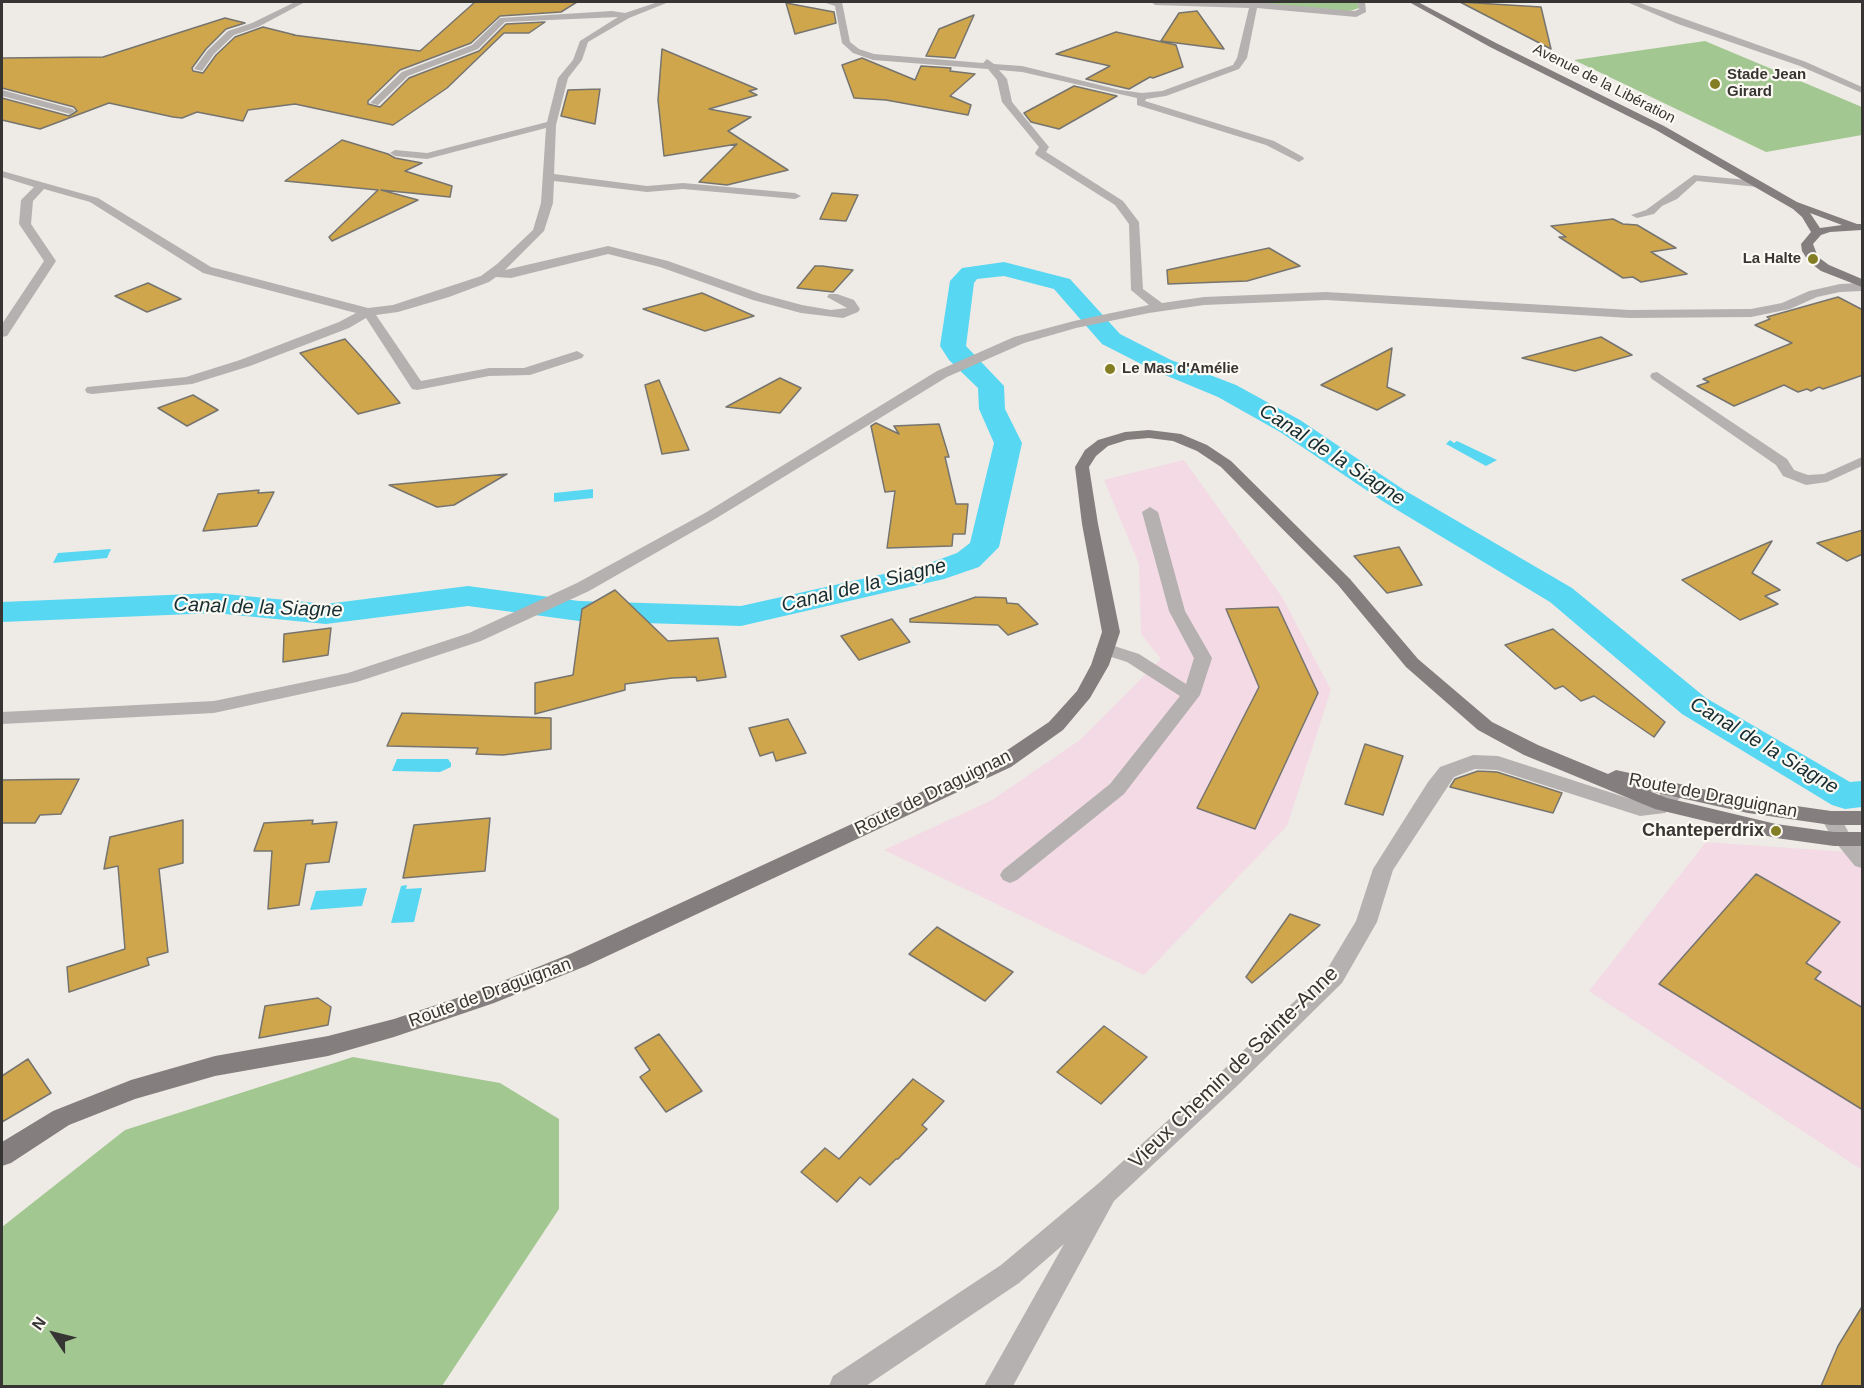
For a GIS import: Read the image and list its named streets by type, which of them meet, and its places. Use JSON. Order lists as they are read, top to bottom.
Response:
{
  "streets": {
    "main road": ["Avenue de la Libération", "Route de Draguignan"],
    "street": ["Vieux Chemin de Sainte-Anne"]
  },
  "crossings": [
    ["Route de Draguignan", "Vieux Chemin de Sainte-Anne"]
  ],
  "water": ["Canal de la Siagne"],
  "places": [
    "Stade Jean Girard",
    "La Halte",
    "Le Mas d'Amélie",
    "Chanteperdrix"
  ],
  "north": "top left"
}
